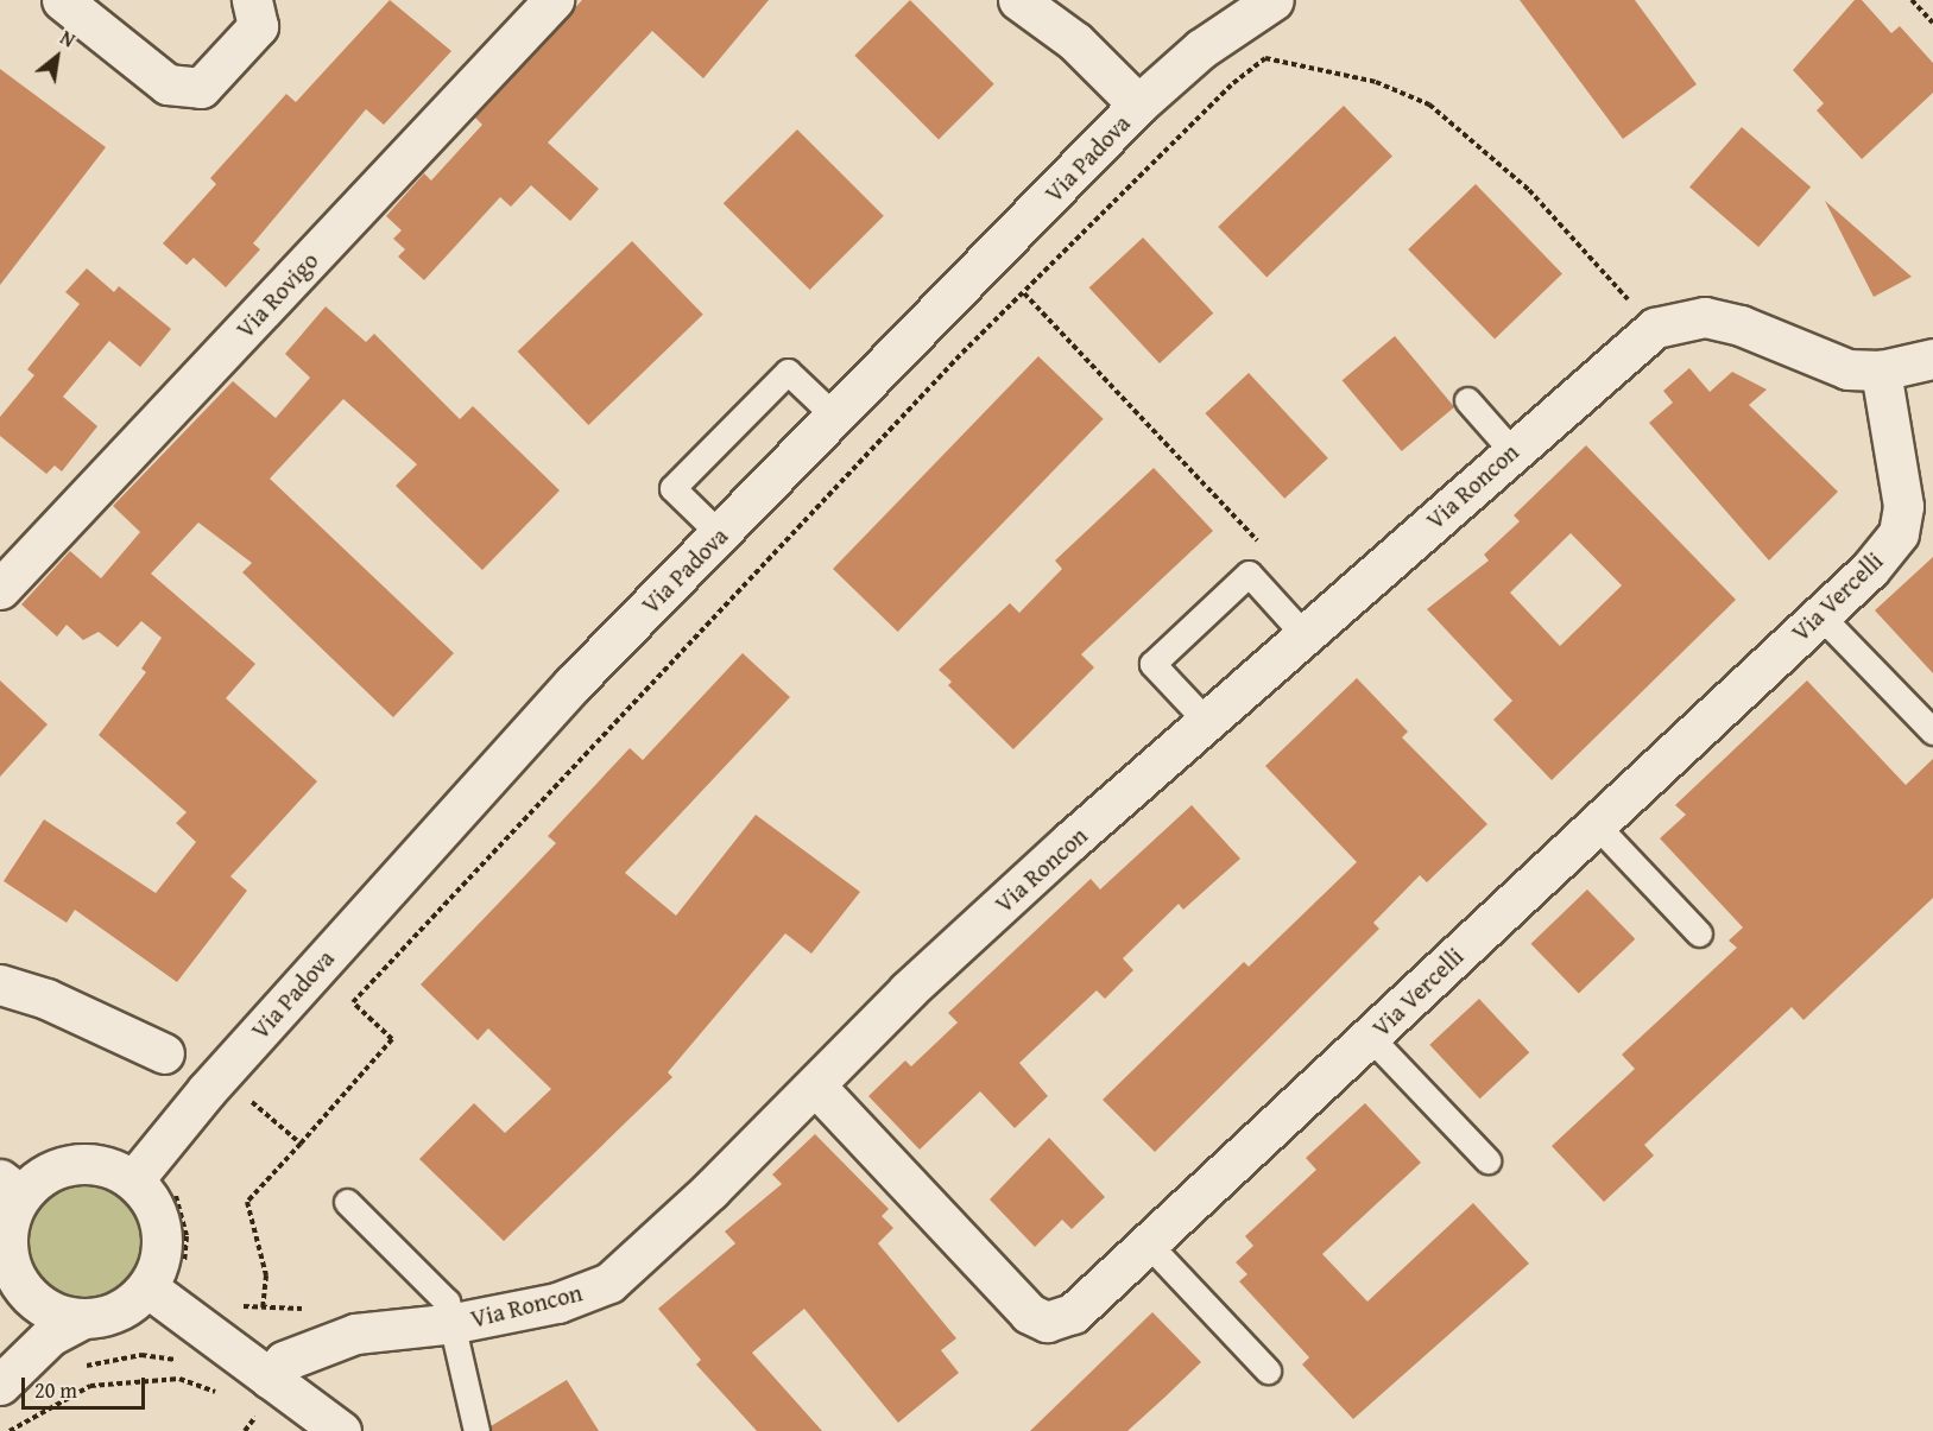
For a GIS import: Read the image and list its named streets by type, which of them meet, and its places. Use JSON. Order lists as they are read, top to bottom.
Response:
{
  "streets": {
    "street": [
      "Via Padova",
      "Via Rovigo",
      "Via Roncon",
      "Via Vercelli"
    ]
  },
  "crossings": [
    ["Via Roncon", "Via Vercelli"]
  ],
  "scale_bar": "20 m",
  "north": "top right"
}
